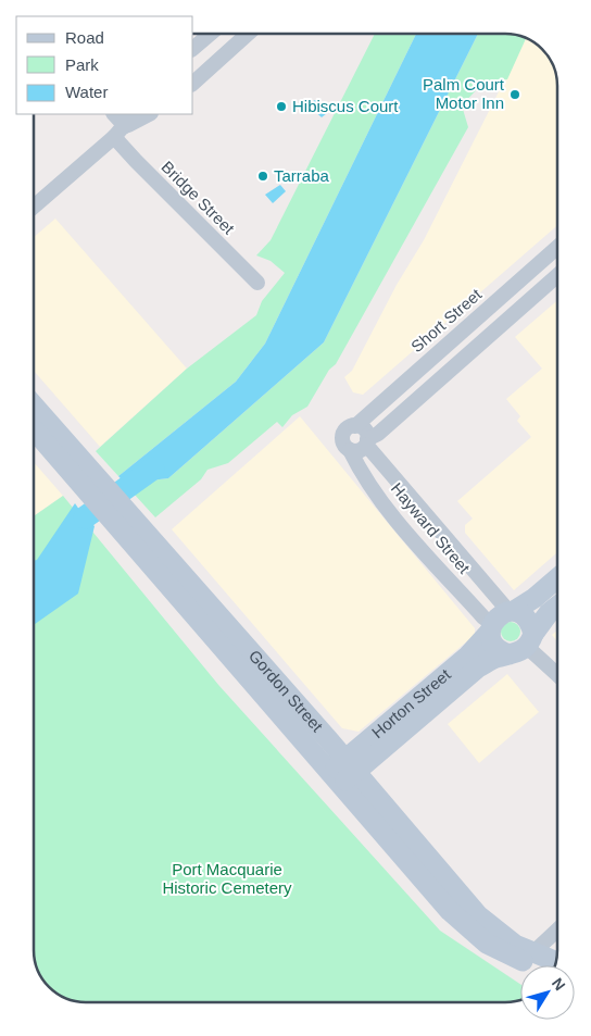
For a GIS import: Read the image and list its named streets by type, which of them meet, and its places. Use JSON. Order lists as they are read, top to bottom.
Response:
{
  "streets": {
    "main road": ["Gordon Street", "Horton Street"],
    "street": ["Bridge Street", "Short Street", "Hayward Street"]
  },
  "crossings": [
    ["Short Street", "Hayward Street"],
    ["Hayward Street", "Horton Street"],
    ["Gordon Street", "Horton Street"]
  ],
  "parks": ["Port Macquarie Historic Cemetery"],
  "places": ["Palm Court Motor Inn", "Hibiscus Court", "Tarraba"],
  "legend": ["Road", "Park", "Water"],
  "north": "top right"
}
